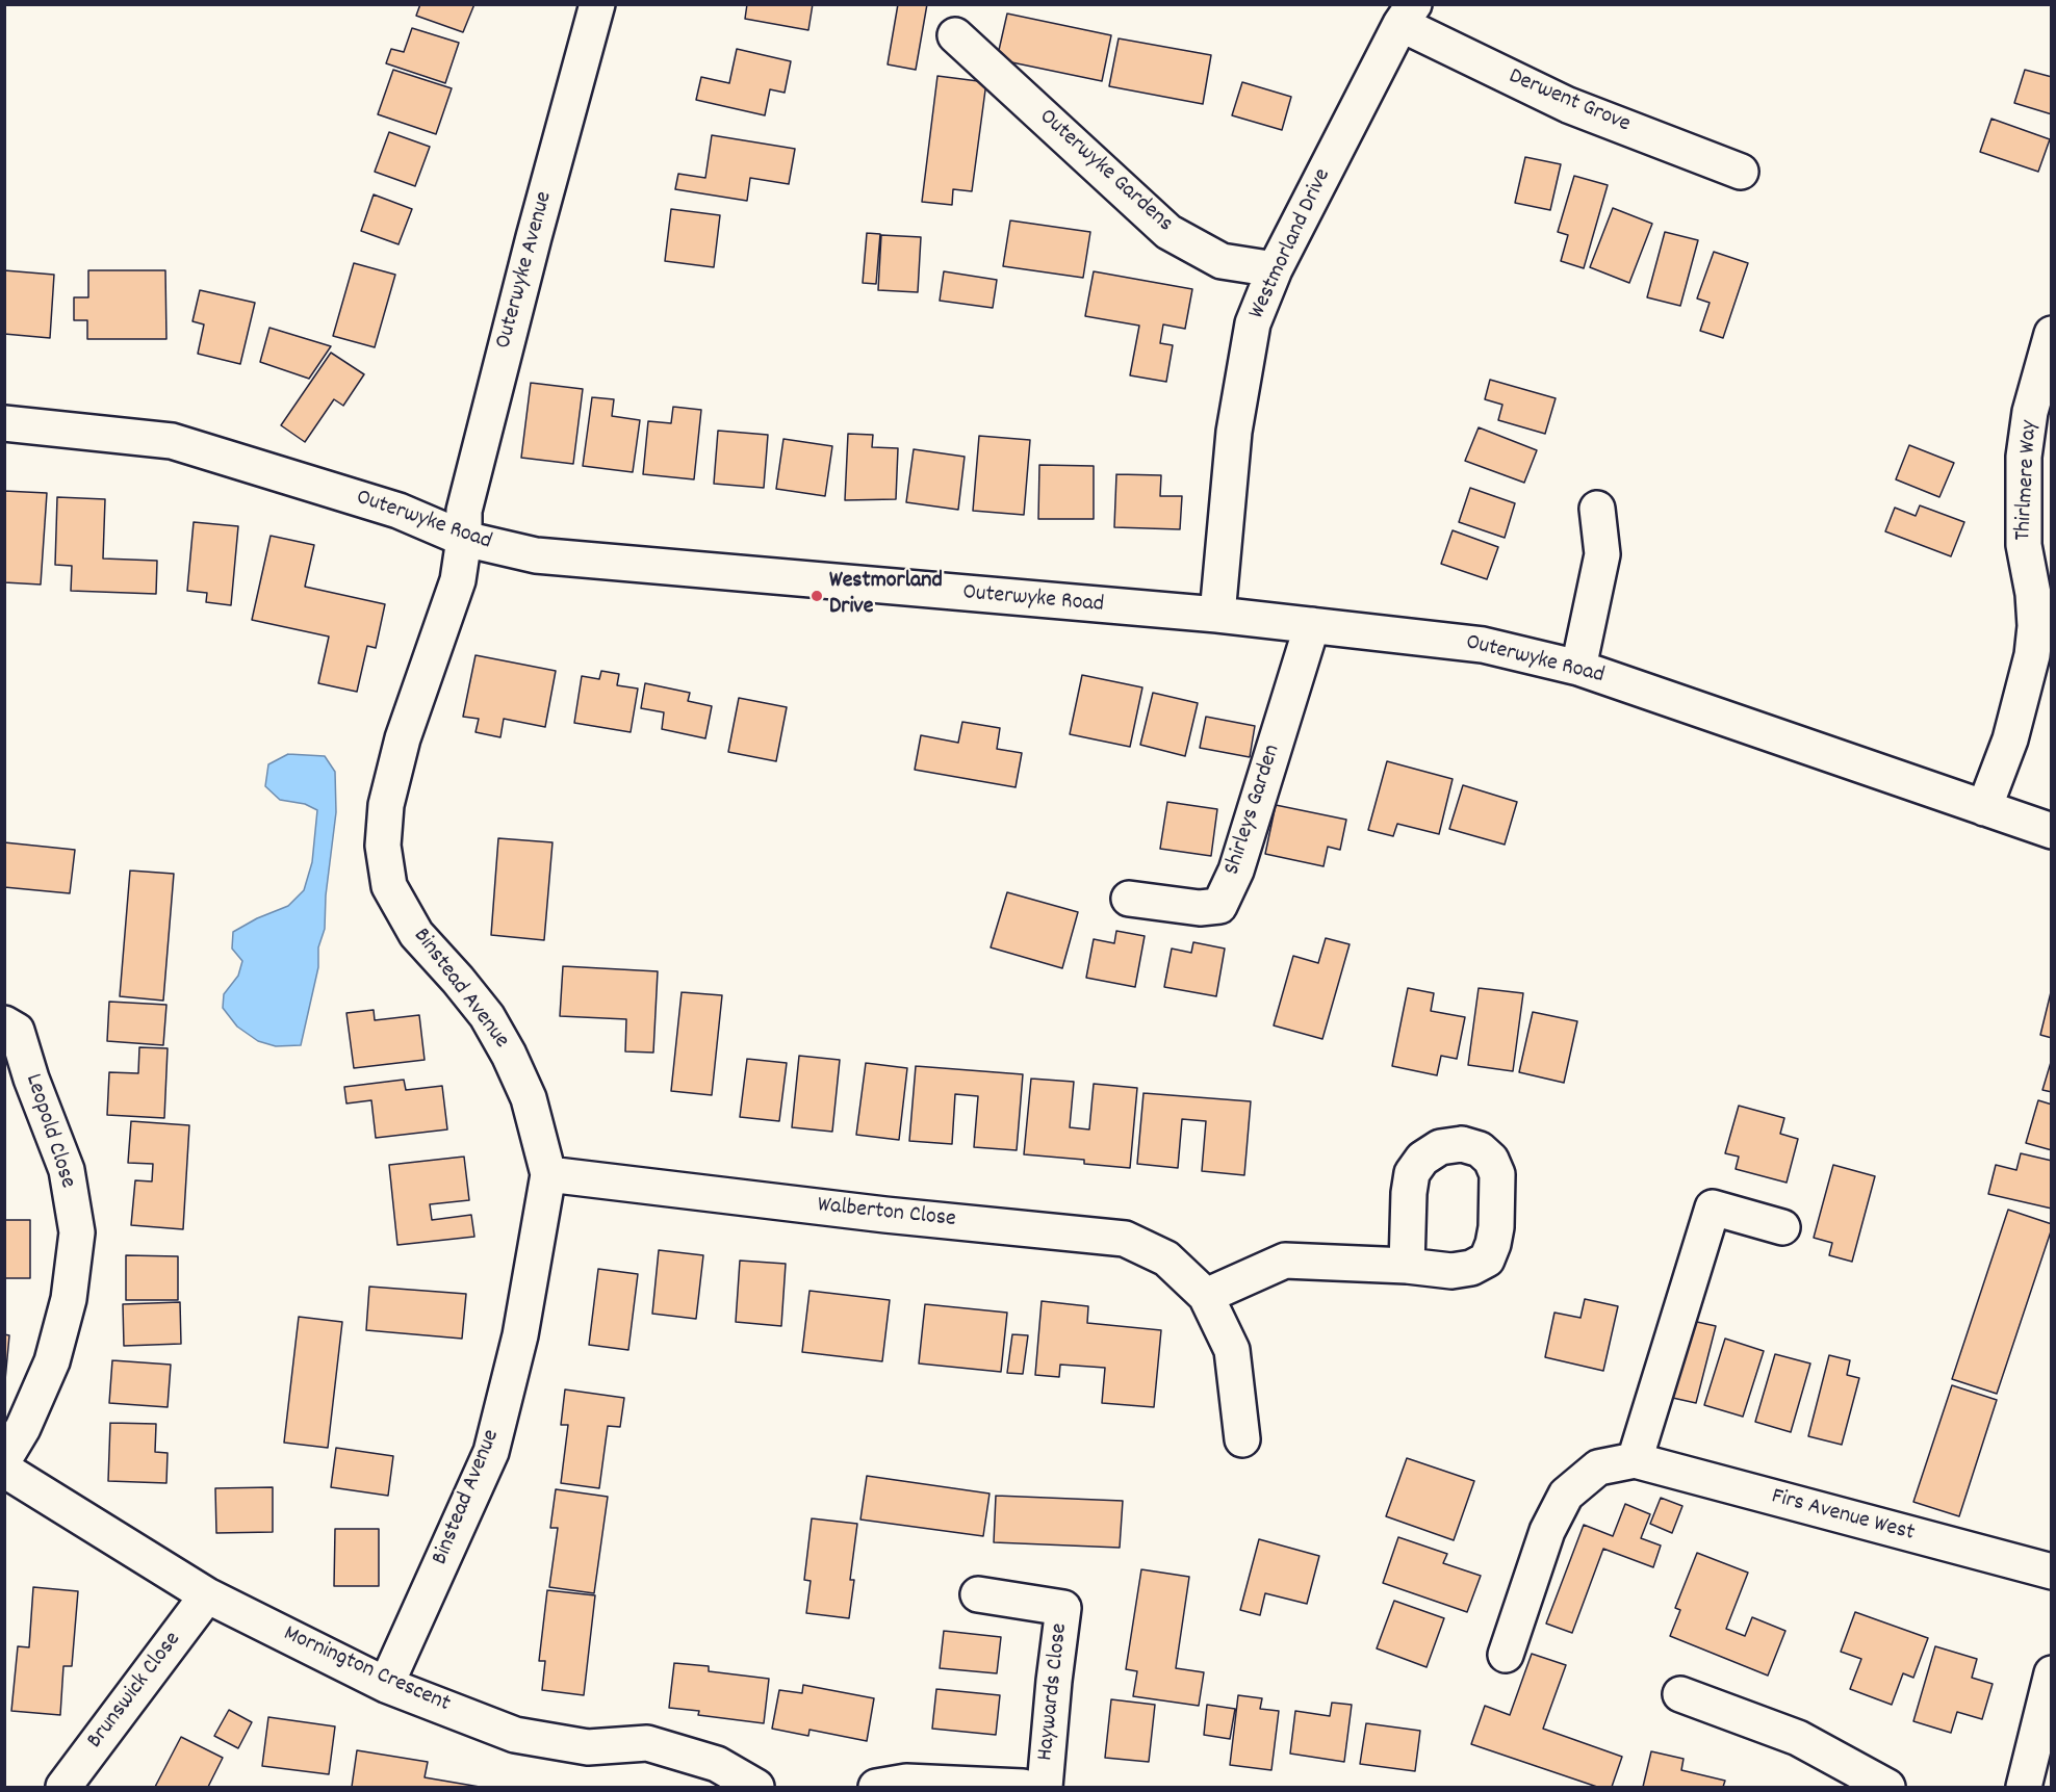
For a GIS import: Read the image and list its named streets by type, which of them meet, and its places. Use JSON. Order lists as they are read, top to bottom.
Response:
{
  "streets": {
    "street": [
      "Derwent Grove",
      "Outerwyke Gardens",
      "Westmorland Drive",
      "Outerwyke Avenue",
      "Thirlmere Way",
      "Outerwyke Road",
      "Shirleys Garden",
      "Binstead Avenue",
      "Leopold Close",
      "Walberton Close",
      "Firs Avenue West",
      "Mornington Crescent",
      "Brunswick Close",
      "Haywards Close"
    ]
  },
  "crossings": [
    ["Derwent Grove", "Westmorland Drive"],
    ["Outerwyke Gardens", "Westmorland Drive"],
    ["Westmorland Drive", "Outerwyke Road"],
    ["Outerwyke Avenue", "Outerwyke Road"],
    ["Outerwyke Avenue", "Binstead Avenue"],
    ["Thirlmere Way", "Outerwyke Road"],
    ["Outerwyke Road", "Shirleys Garden"],
    ["Outerwyke Road", "Binstead Avenue"],
    ["Binstead Avenue", "Walberton Close"],
    ["Binstead Avenue", "Mornington Crescent"],
    ["Mornington Crescent", "Brunswick Close"]
  ],
  "places": ["Westmorland Drive"]
}
